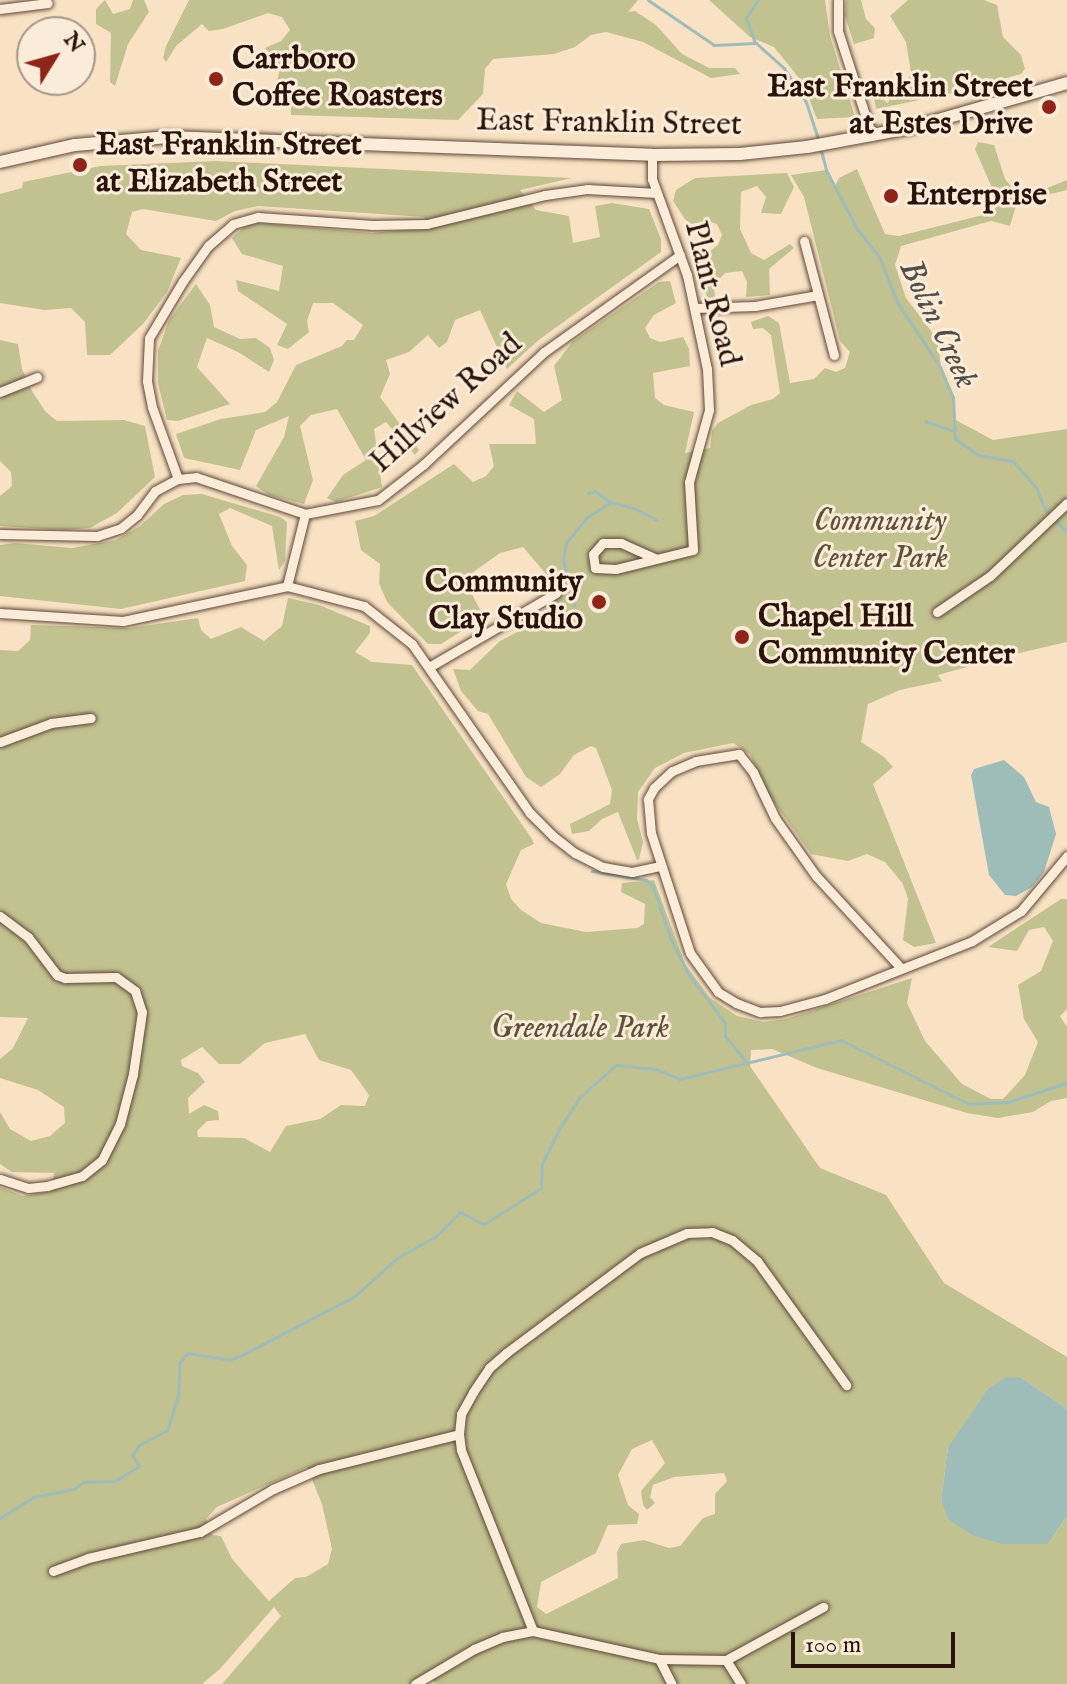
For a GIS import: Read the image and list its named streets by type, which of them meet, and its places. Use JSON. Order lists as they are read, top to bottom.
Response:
{
  "streets": {
    "main road": ["East Franklin Street"],
    "street": ["Plant Road", "Hillview Road"]
  },
  "crossings": [
    ["East Franklin Street", "Plant Road"],
    ["Plant Road", "Hillview Road"]
  ],
  "water": ["Bolin Creek"],
  "parks": ["Community Center Park", "Greendale Park"],
  "places": [
    "Carrboro Coffee Roasters",
    "East Franklin Street at Estes Drive",
    "East Franklin Street at Elizabeth Street",
    "Enterprise",
    "Community Clay Studio",
    "Chapel Hill Community Center"
  ],
  "scale_bar": "100 m",
  "north": "top right"
}
